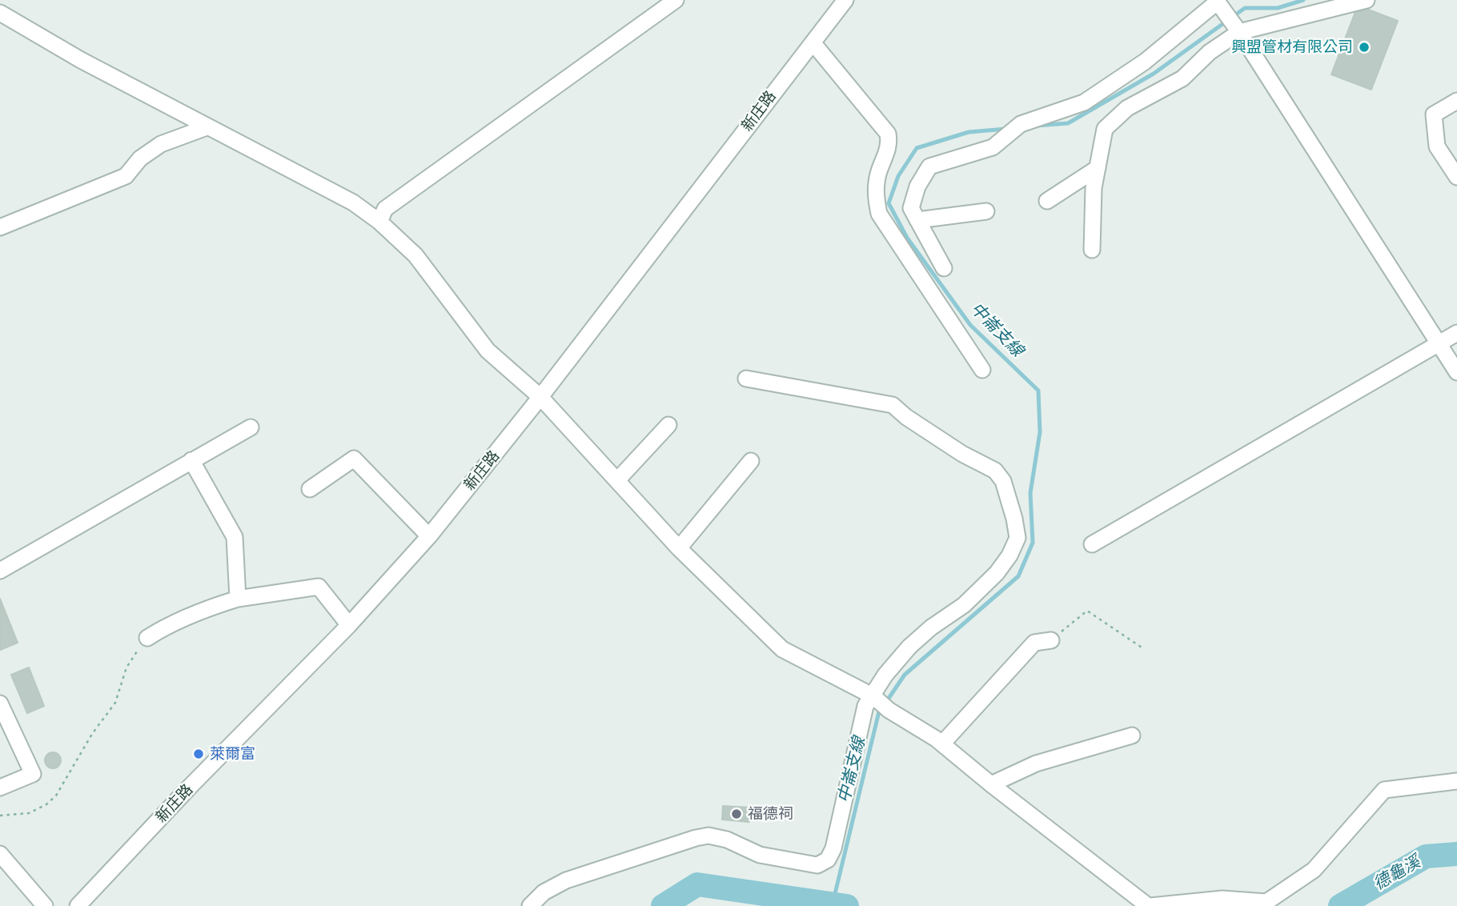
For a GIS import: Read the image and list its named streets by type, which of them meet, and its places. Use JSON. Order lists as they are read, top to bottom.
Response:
{
  "streets": {
    "street": ["新庄路"]
  },
  "water": ["中崙支線", "德龜溪"],
  "places": ["興盟管材有限公司", "萊爾富", "福德祠"]
}
